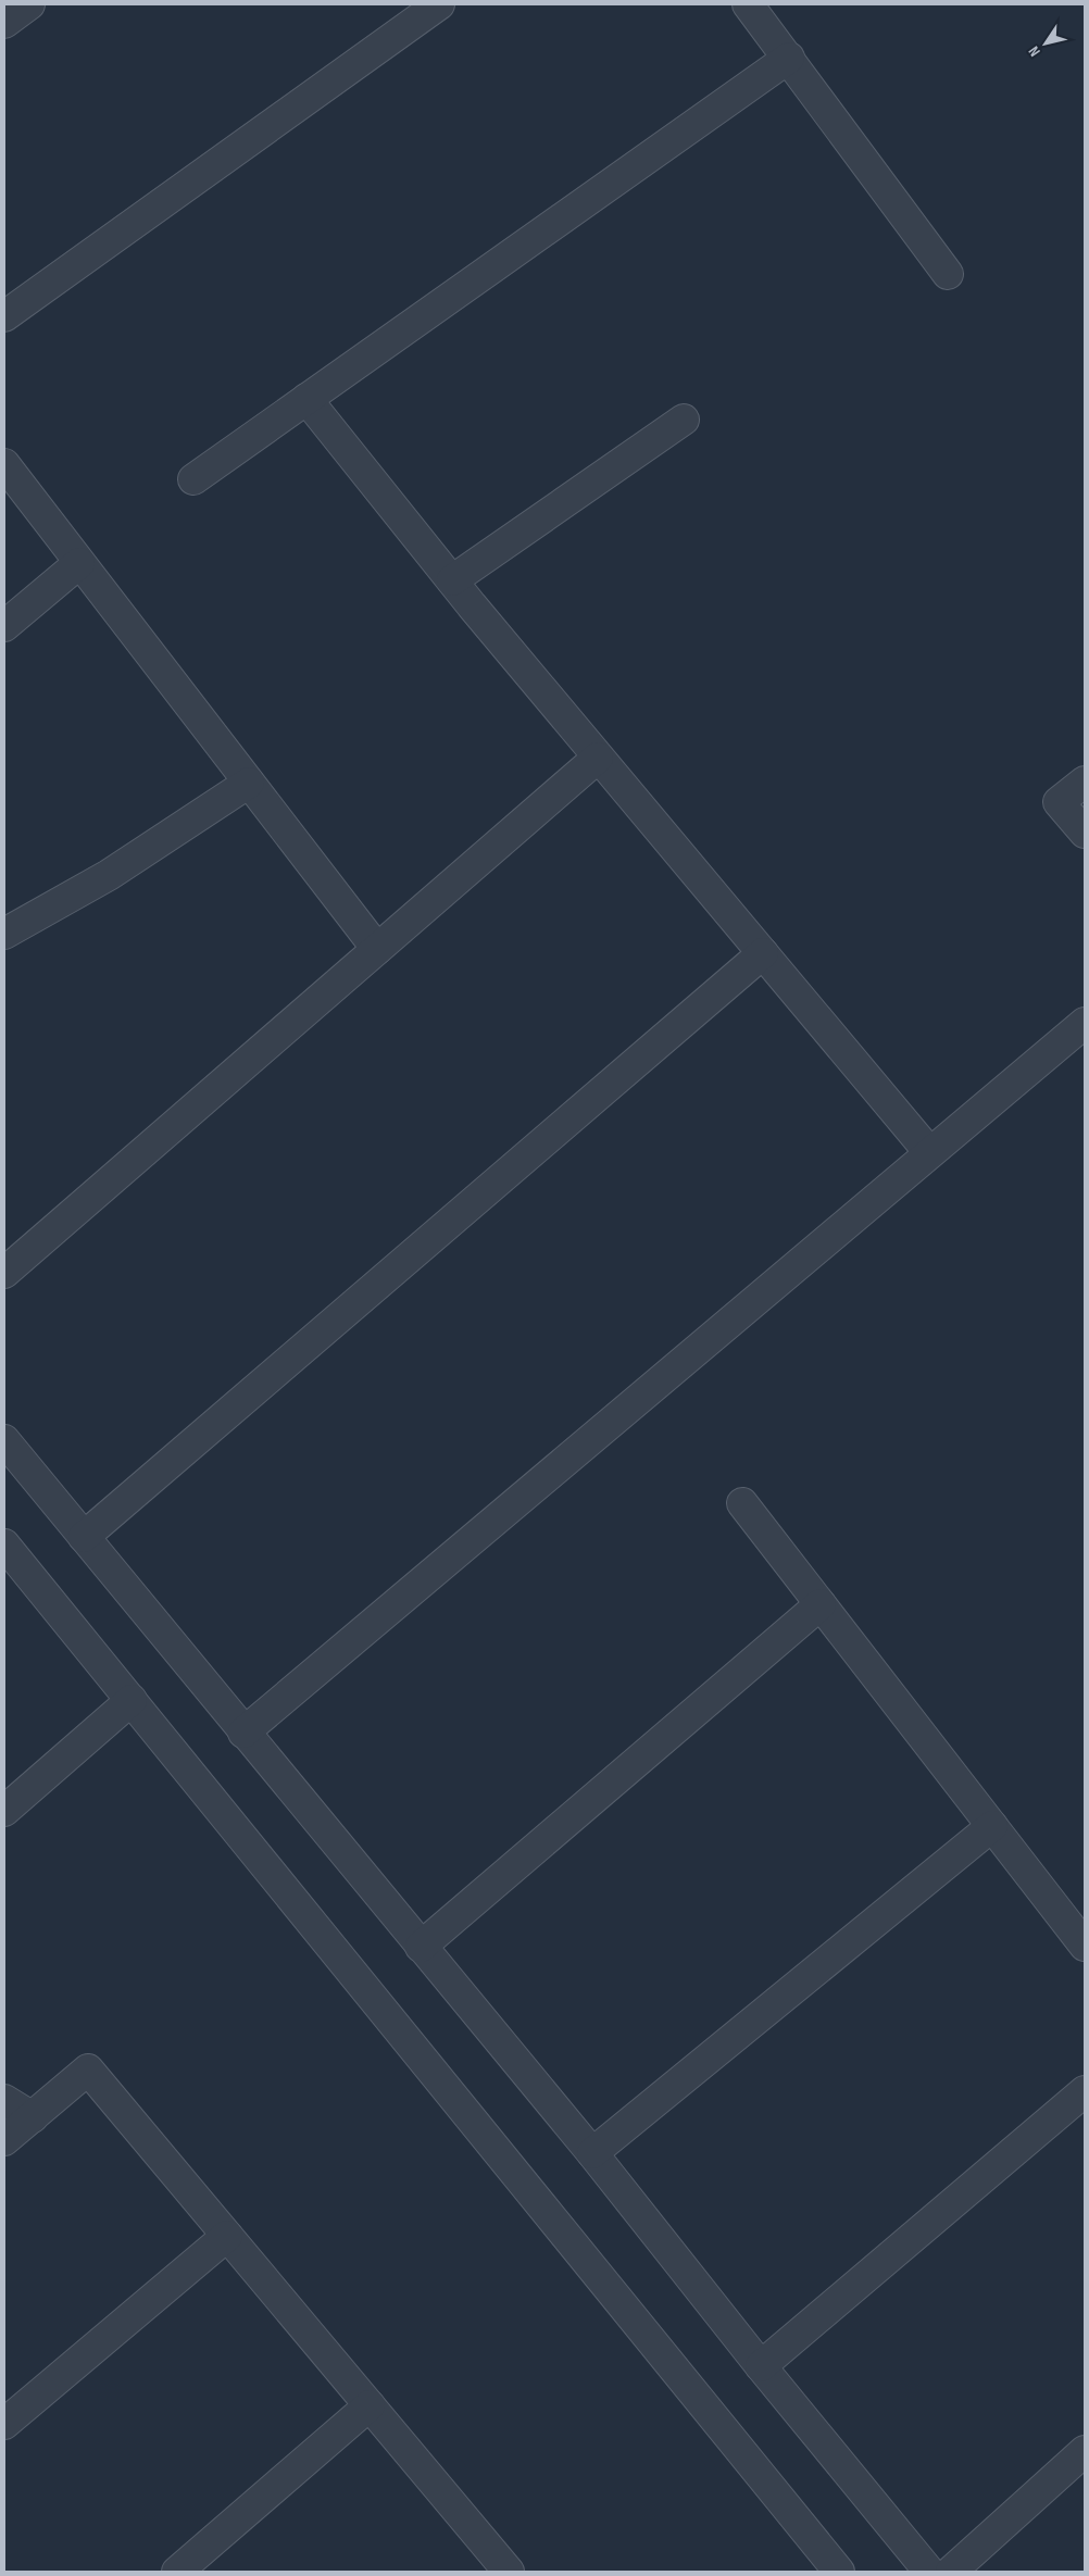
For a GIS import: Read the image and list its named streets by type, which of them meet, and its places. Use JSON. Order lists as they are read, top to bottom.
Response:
{
  "north": "bottom left"
}
